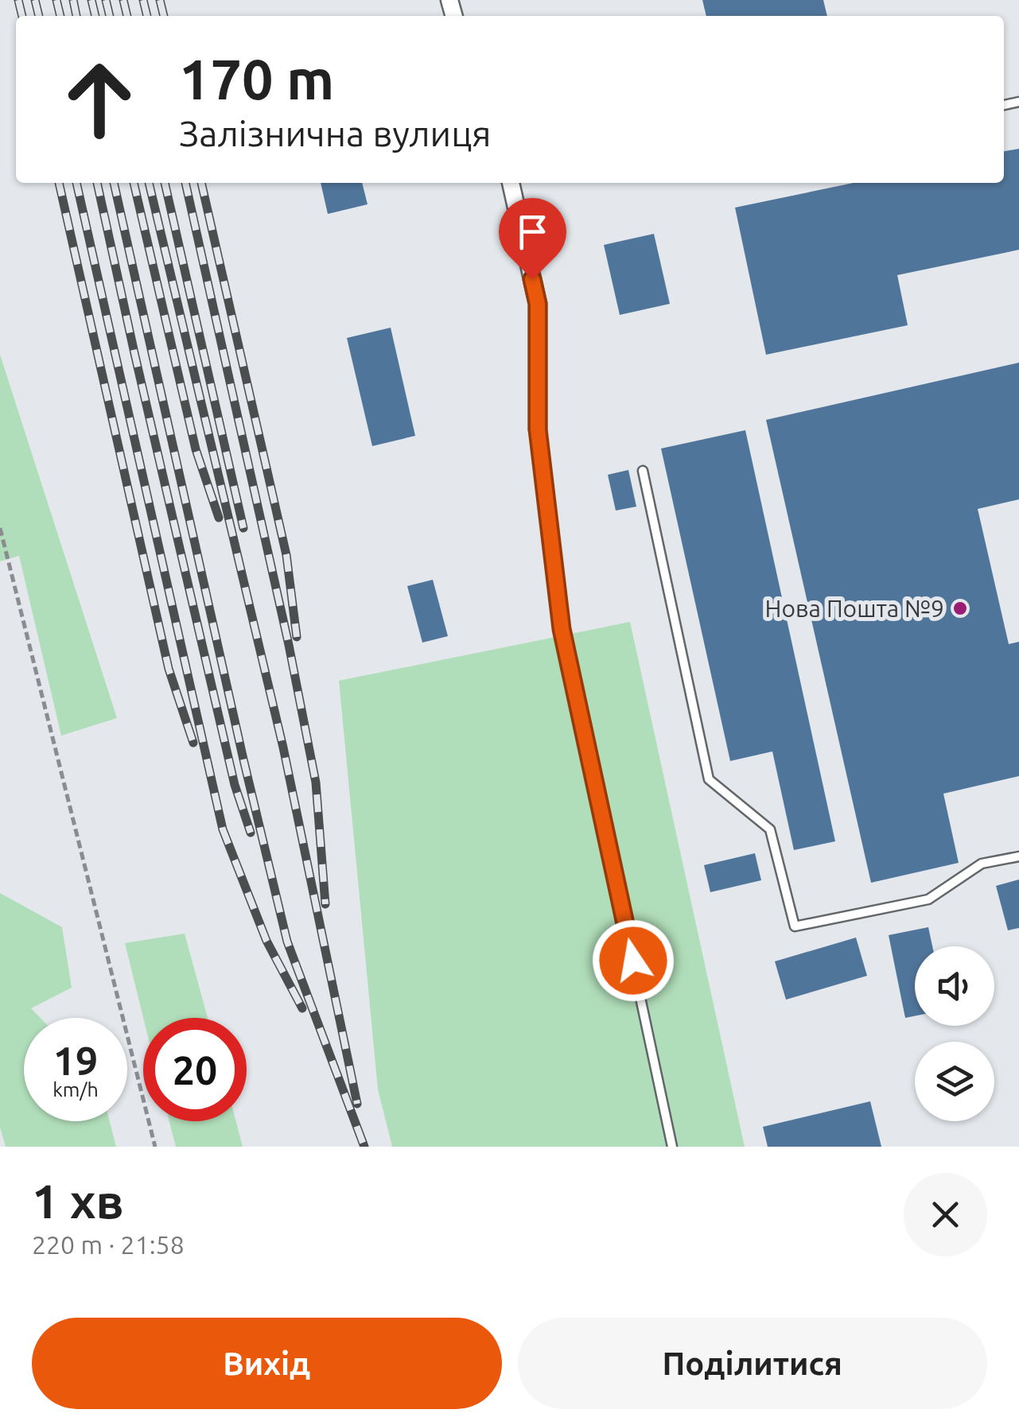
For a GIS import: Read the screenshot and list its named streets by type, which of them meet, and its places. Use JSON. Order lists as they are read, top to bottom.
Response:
{
  "places": ["Нова Пошта №9"],
  "page": {
    "turn": ["170 m", "Залізнична вулиця"],
    "speed": "19 km/h",
    "limit": "20",
    "heading": ["1 хв", "220 m · 21:58"],
    "buttons": ["Вихід", "Поділитися"]
  }
}
